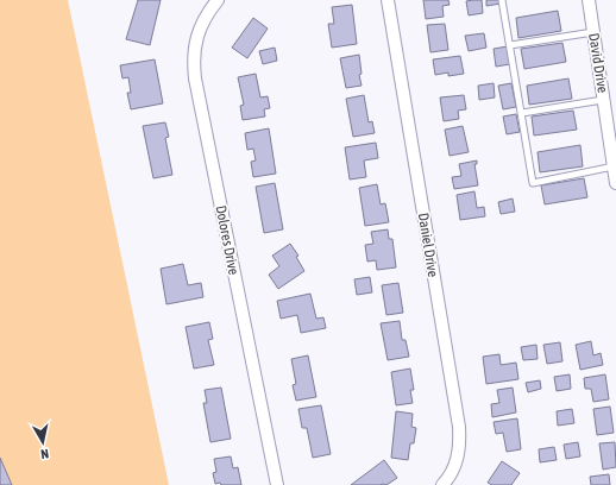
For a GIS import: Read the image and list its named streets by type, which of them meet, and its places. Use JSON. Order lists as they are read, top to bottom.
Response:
{
  "streets": {
    "street": ["David Drive", "Dolores Drive", "Daniel Drive"]
  },
  "north": "bottom"
}
